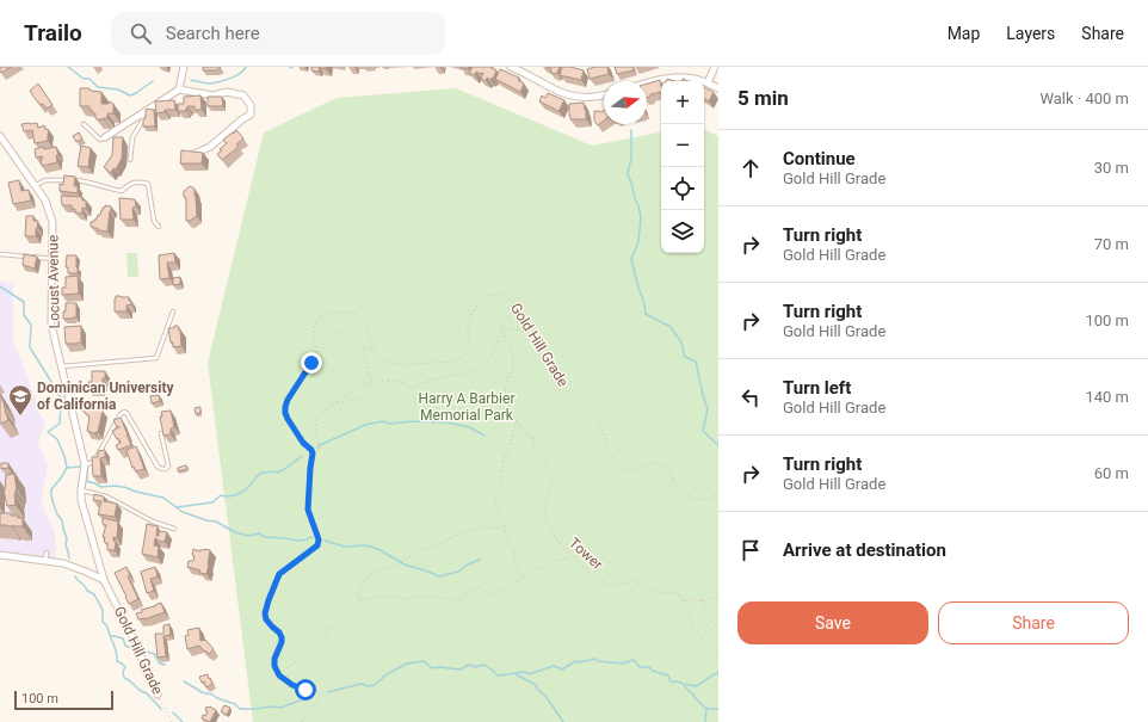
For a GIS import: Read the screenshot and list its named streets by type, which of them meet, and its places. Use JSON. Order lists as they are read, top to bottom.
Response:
{
  "streets": {
    "street": ["Locust Avenue", "Gold Hill Grade"],
    "path": ["Tower"]
  },
  "crossings": [
    ["Locust Avenue", "Gold Hill Grade"]
  ],
  "parks": ["Harry A Barbier Memorial Park"],
  "places": {
    "school or university": ["Dominican University of California"]
  },
  "scale_bar": "100 m",
  "north": "right",
  "page": {
    "header": "Trailo",
    "search": "Search here",
    "nav": ["Map", "Layers", "Share"],
    "heading": ["5 min", "Walk · 400 m"],
    "map_buttons": ["+", "−"],
    "list": [
      ["Continue", "Gold Hill Grade", "30 m"],
      ["Turn right", "Gold Hill Grade", "70 m"],
      ["Turn right", "Gold Hill Grade", "100 m"],
      ["Turn left", "Gold Hill Grade", "140 m"],
      ["Turn right", "Gold Hill Grade", "60 m"],
      "Arrive at destination"
    ],
    "buttons": ["Save", "Share"],
    "scale": "100 m"
  }
}
